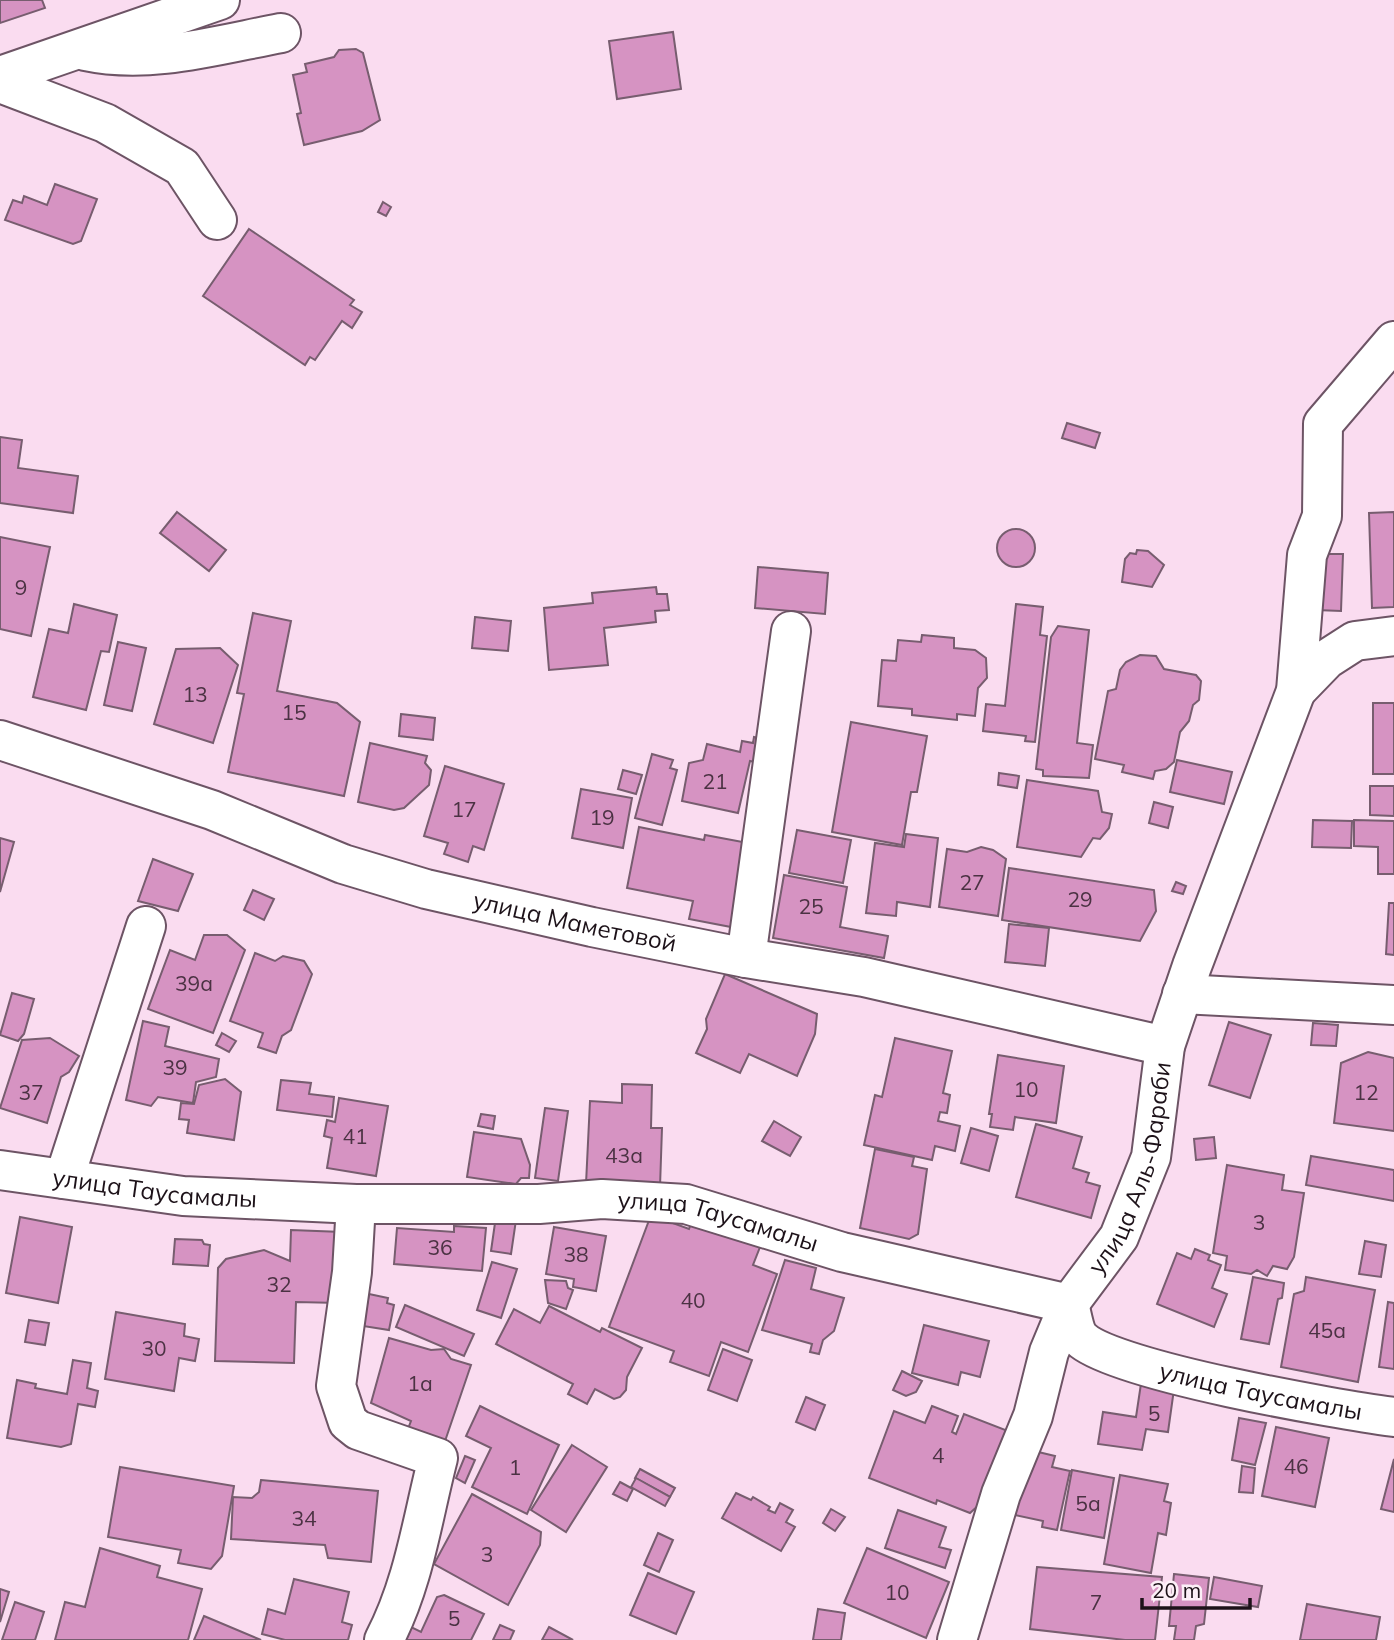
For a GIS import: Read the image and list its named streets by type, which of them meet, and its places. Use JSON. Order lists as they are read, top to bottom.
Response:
{
  "streets": {
    "street": ["улица Маметовой", "улица Аль-Фараби", "улица Таусамалы"]
  },
  "crossings": [
    ["улица Маметовой", "улица Аль-Фараби"],
    ["улица Аль-Фараби", "улица Таусамалы"]
  ],
  "house_numbers": [
    "9",
    "13",
    "15",
    "21",
    "17",
    "19",
    "27",
    "29",
    "25",
    "39а",
    "39",
    "10",
    "37",
    "12",
    "41",
    "43а",
    "3",
    "36",
    "38",
    "32",
    "40",
    "45а",
    "30",
    "1а",
    "5",
    "4",
    "46",
    "1",
    "5а",
    "34",
    "3",
    "10",
    "7",
    "5"
  ],
  "scale_bar": "20 m"
}
